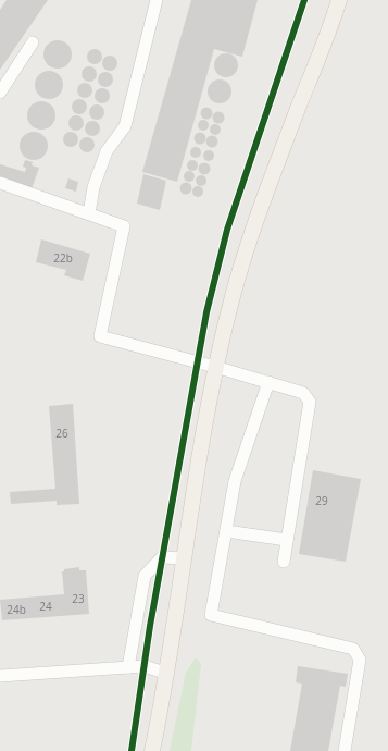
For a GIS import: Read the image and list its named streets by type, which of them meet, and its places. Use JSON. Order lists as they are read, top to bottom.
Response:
{
  "house_numbers": [
    "22b",
    "26",
    "29",
    "23",
    "24",
    "24b"
  ]
}
